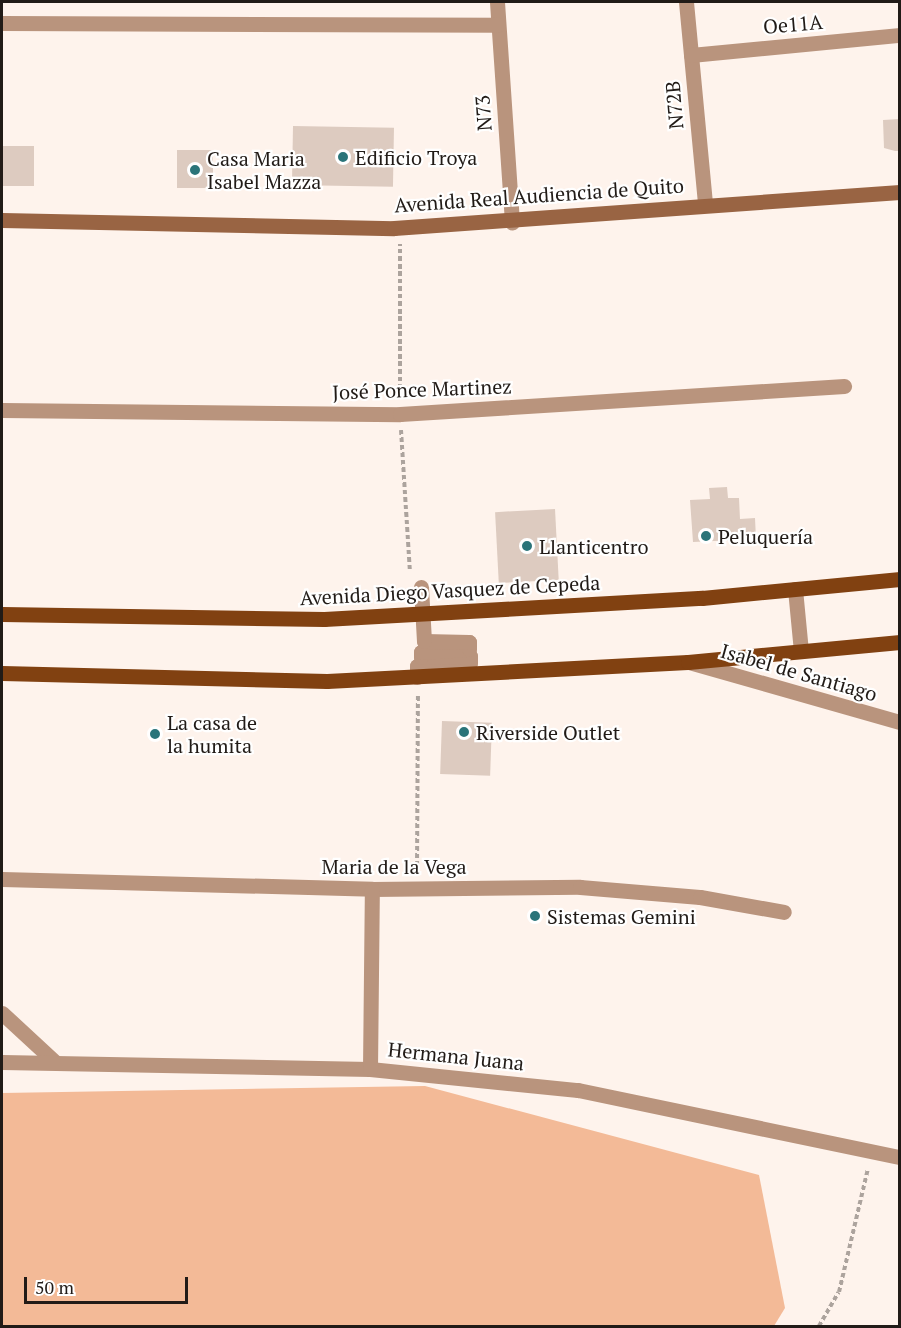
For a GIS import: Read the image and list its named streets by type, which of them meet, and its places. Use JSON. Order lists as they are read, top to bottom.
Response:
{
  "streets": {
    "main road": ["Avenida Real Audiencia de Quito", "Avenida Diego Vasquez de Cepeda"],
    "street": [
      "Oe11A",
      "N72B",
      "N73",
      "José Ponce Martinez",
      "Isabel de Santiago",
      "Maria de la Vega",
      "Hermana Juana"
    ]
  },
  "crossings": [
    ["Oe11A", "N72B"],
    ["N72B", "Avenida Real Audiencia de Quito"],
    ["N73", "Avenida Real Audiencia de Quito"]
  ],
  "places": [
    "Edificio Troya",
    "Casa Maria Isabel Mazza",
    "Peluquería",
    "Llanticentro",
    "Riverside Outlet",
    "La casa de la humita",
    "Sistemas Gemini"
  ],
  "scale_bar": "50 m"
}
